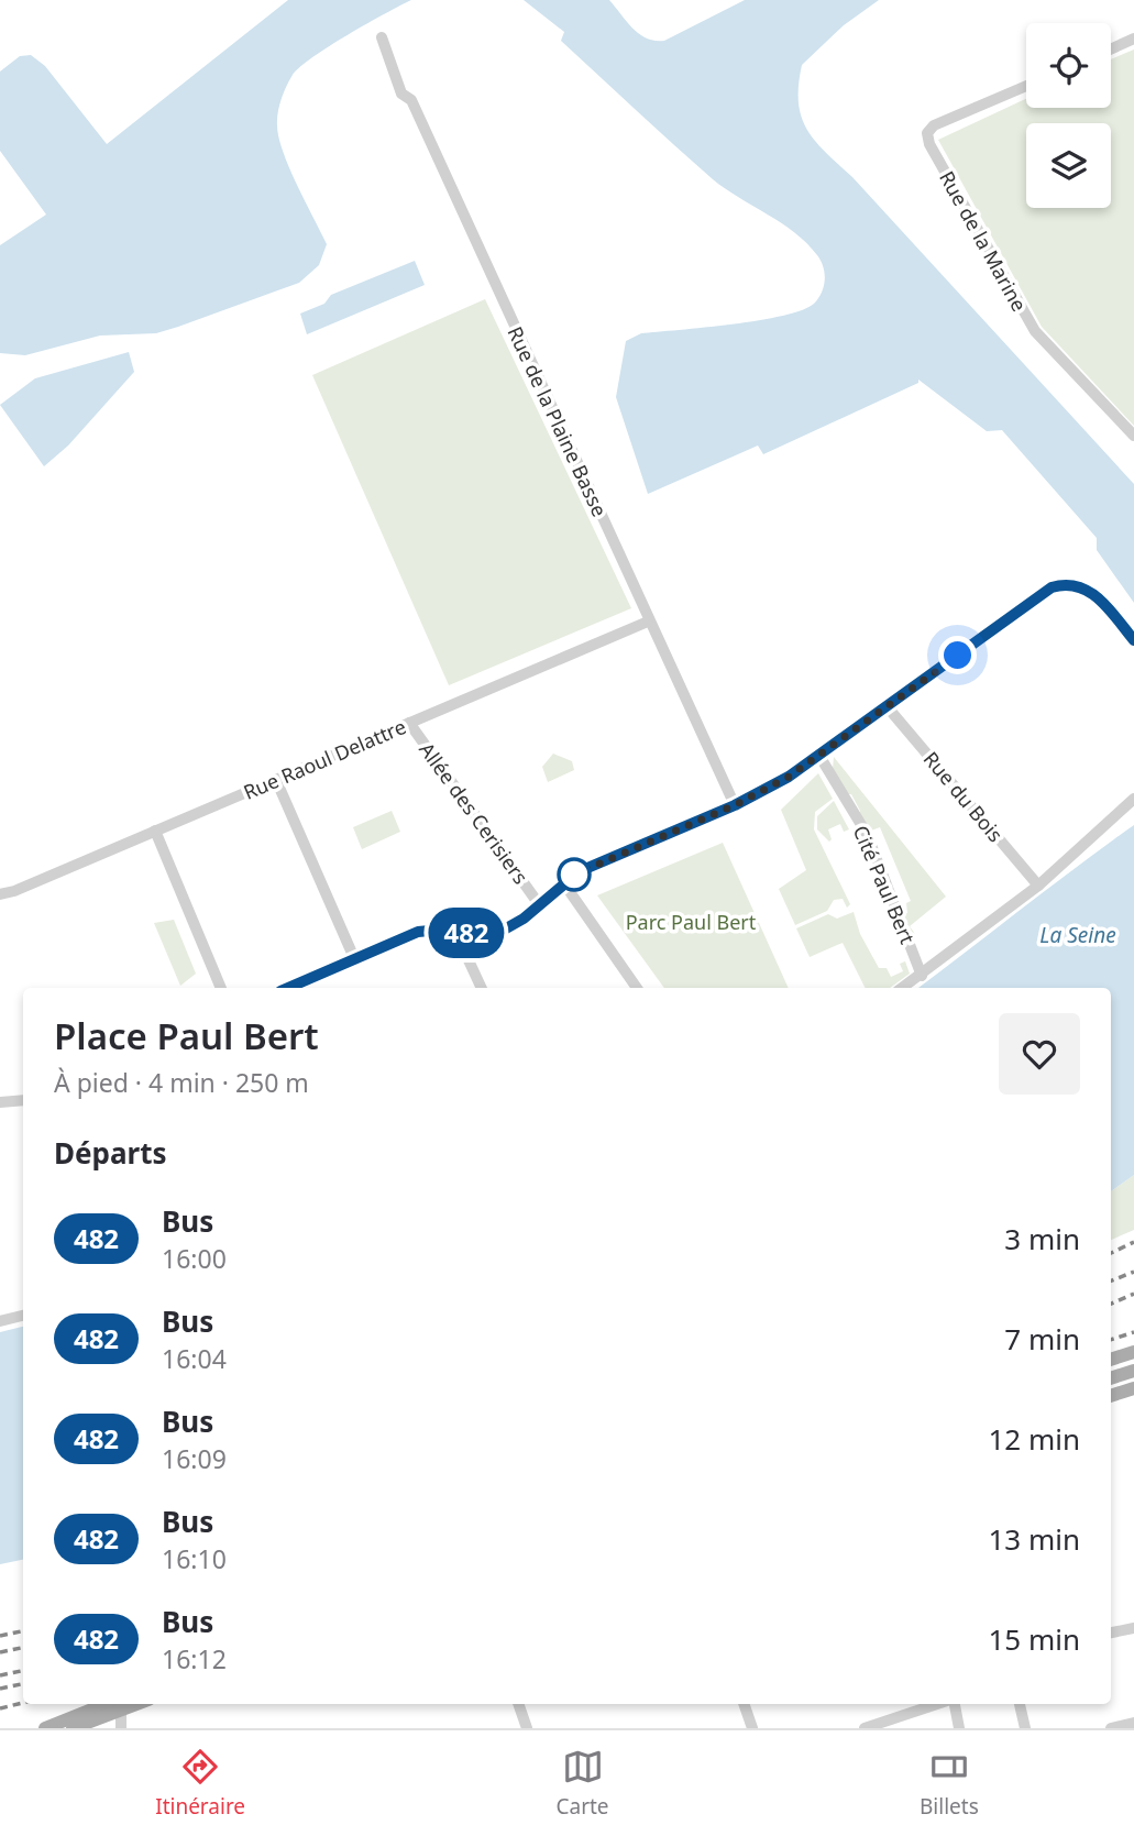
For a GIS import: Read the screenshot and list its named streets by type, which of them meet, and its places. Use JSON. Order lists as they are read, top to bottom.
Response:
{
  "streets": {
    "street": [
      "Rue de la Marine",
      "Rue de la Plaine Basse",
      "Rue Raoul Delattre",
      "Rue du Bois",
      "Allée des Cerisiers",
      "Cité Paul Bert"
    ]
  },
  "crossings": [
    ["Rue de la Plaine Basse", "Rue Raoul Delattre"],
    ["Rue Raoul Delattre", "Allée des Cerisiers"]
  ],
  "water": ["La Seine"],
  "parks": ["Parc Paul Bert"],
  "lines": ["bus line 482"],
  "page": {
    "on_map": "482",
    "heading": [
      ["Place Paul Bert", "À pied · 4 min · 250 m"],
      "Départs"
    ],
    "list": [
      {
        "mark": "482",
        "name": "Bus",
        "note": "16:00",
        "value": "3 min"
      },
      {
        "mark": "482",
        "name": "Bus",
        "note": "16:04",
        "value": "7 min"
      },
      {
        "mark": "482",
        "name": "Bus",
        "note": "16:09",
        "value": "12 min"
      },
      {
        "mark": "482",
        "name": "Bus",
        "note": "16:10",
        "value": "13 min"
      },
      {
        "mark": "482",
        "name": "Bus",
        "note": "16:12",
        "value": "15 min"
      }
    ],
    "tabs": ["Itinéraire", "Carte", "Billets"]
  }
}
